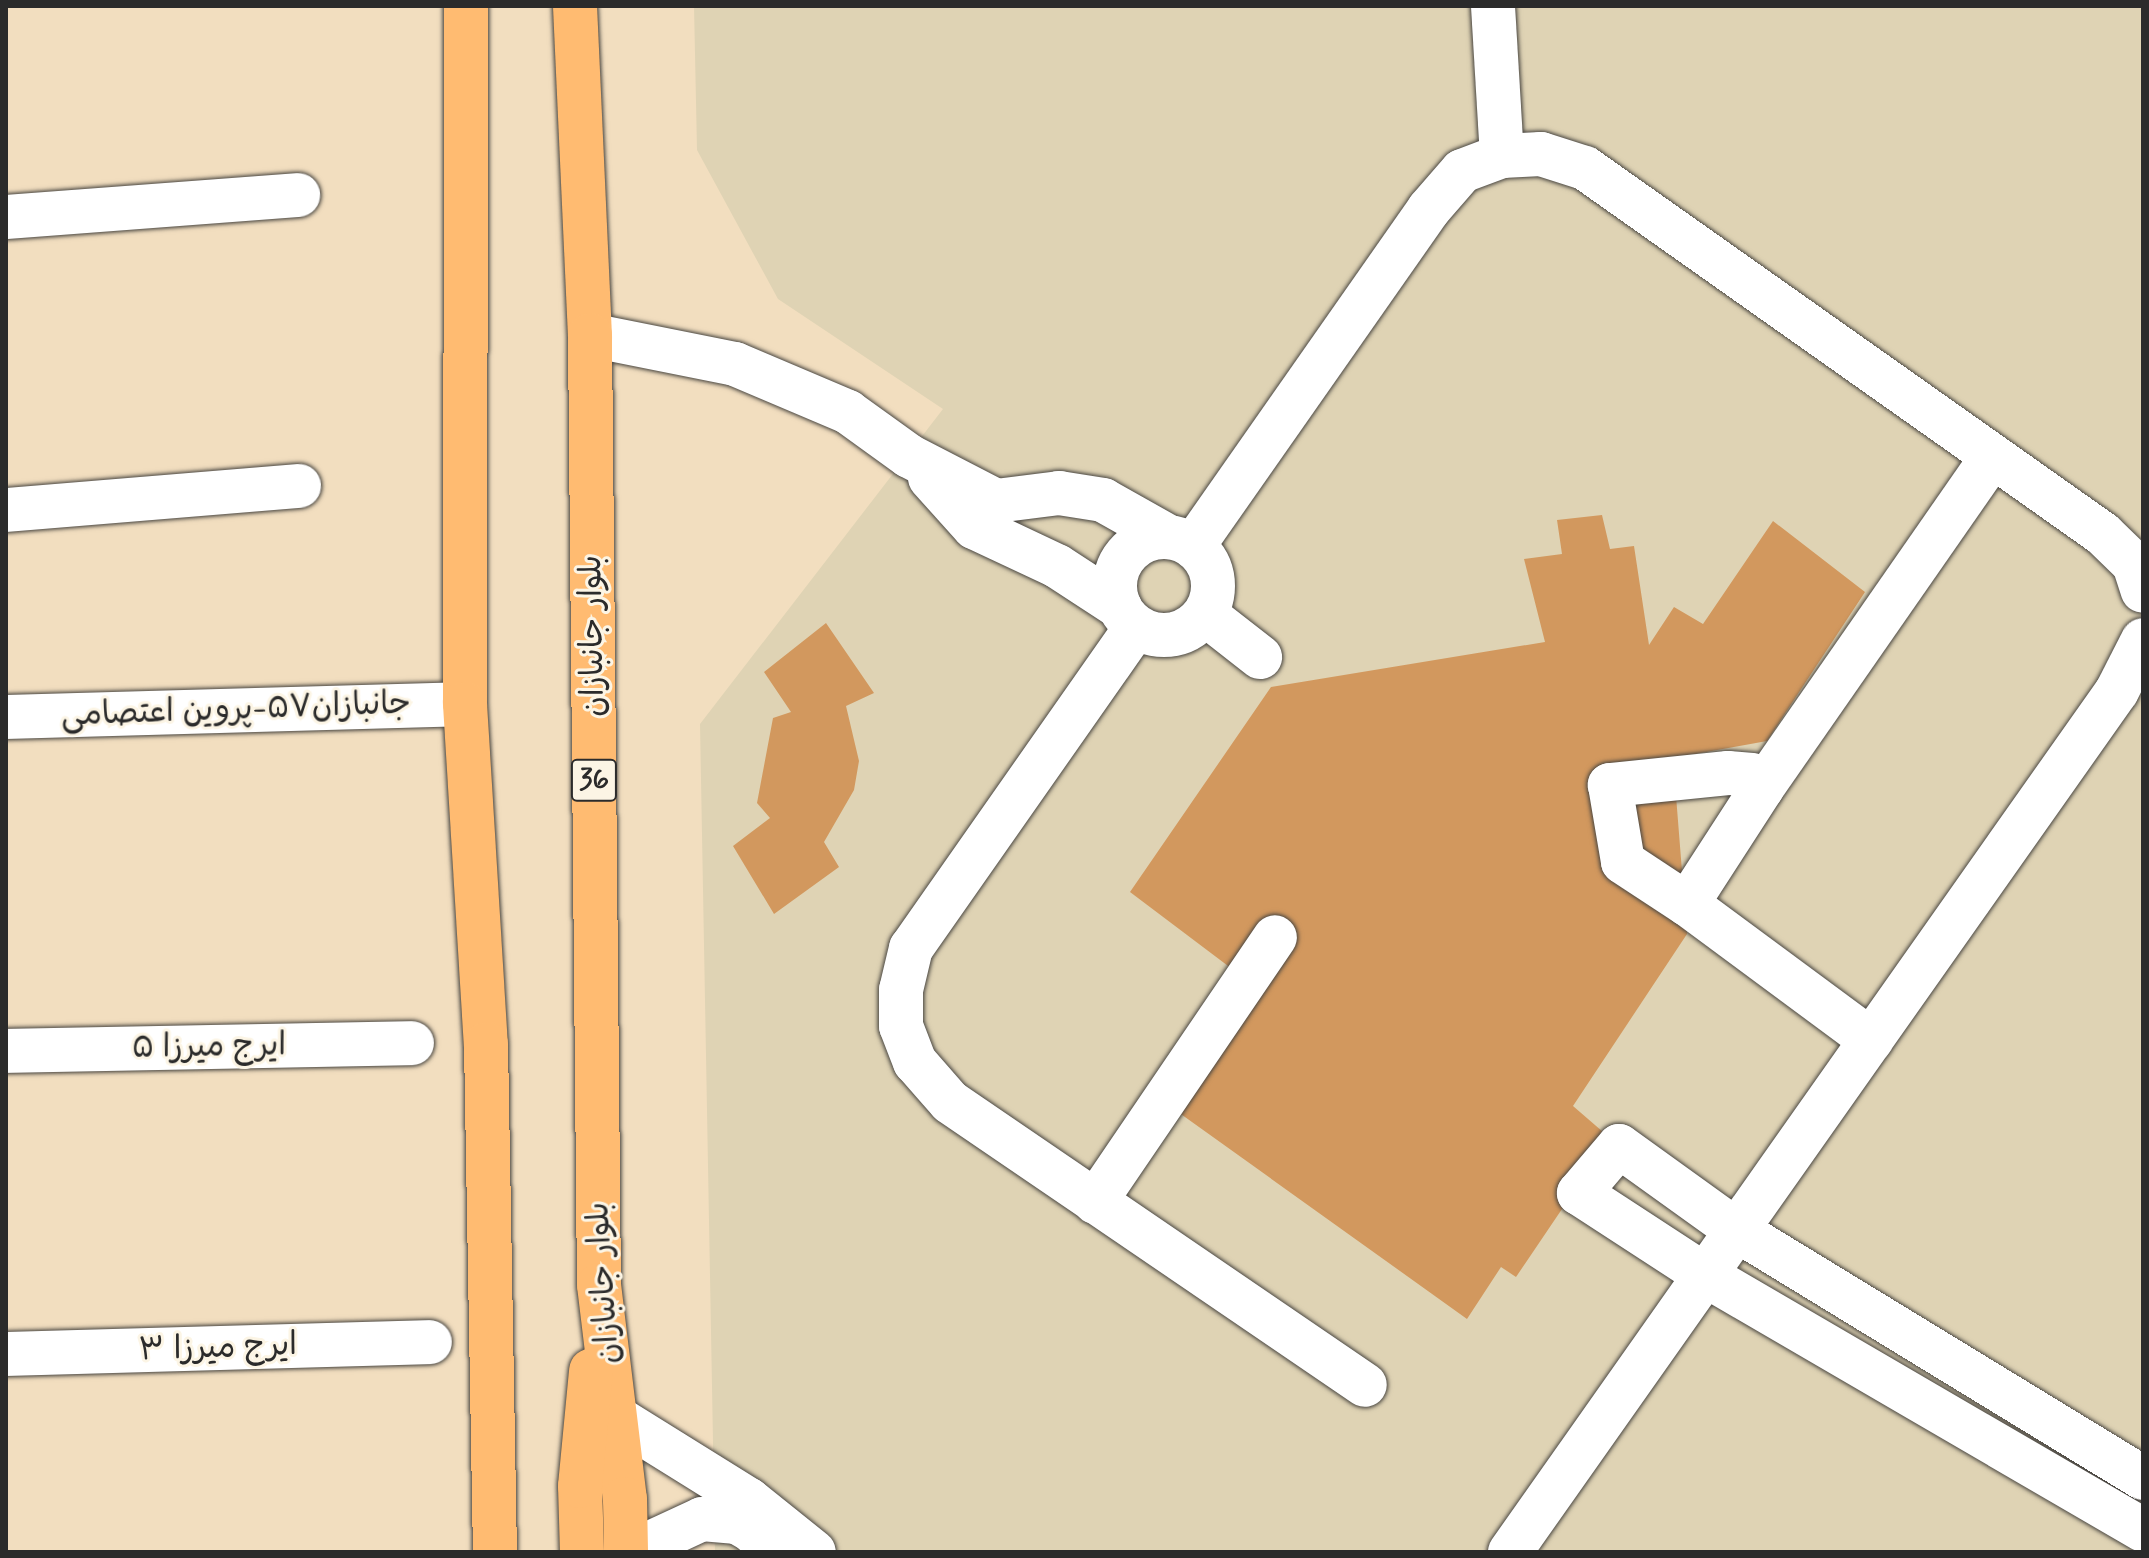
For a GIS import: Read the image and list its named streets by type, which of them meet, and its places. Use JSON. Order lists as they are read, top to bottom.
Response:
{
  "streets": {
    "main road": ["بلوار جانبازان", "36"],
    "street": ["جانبازان۵۷-پروین اعتصامی", "ایرج میرزا ۵", "ایرج میرزا ۳"]
  }
}
